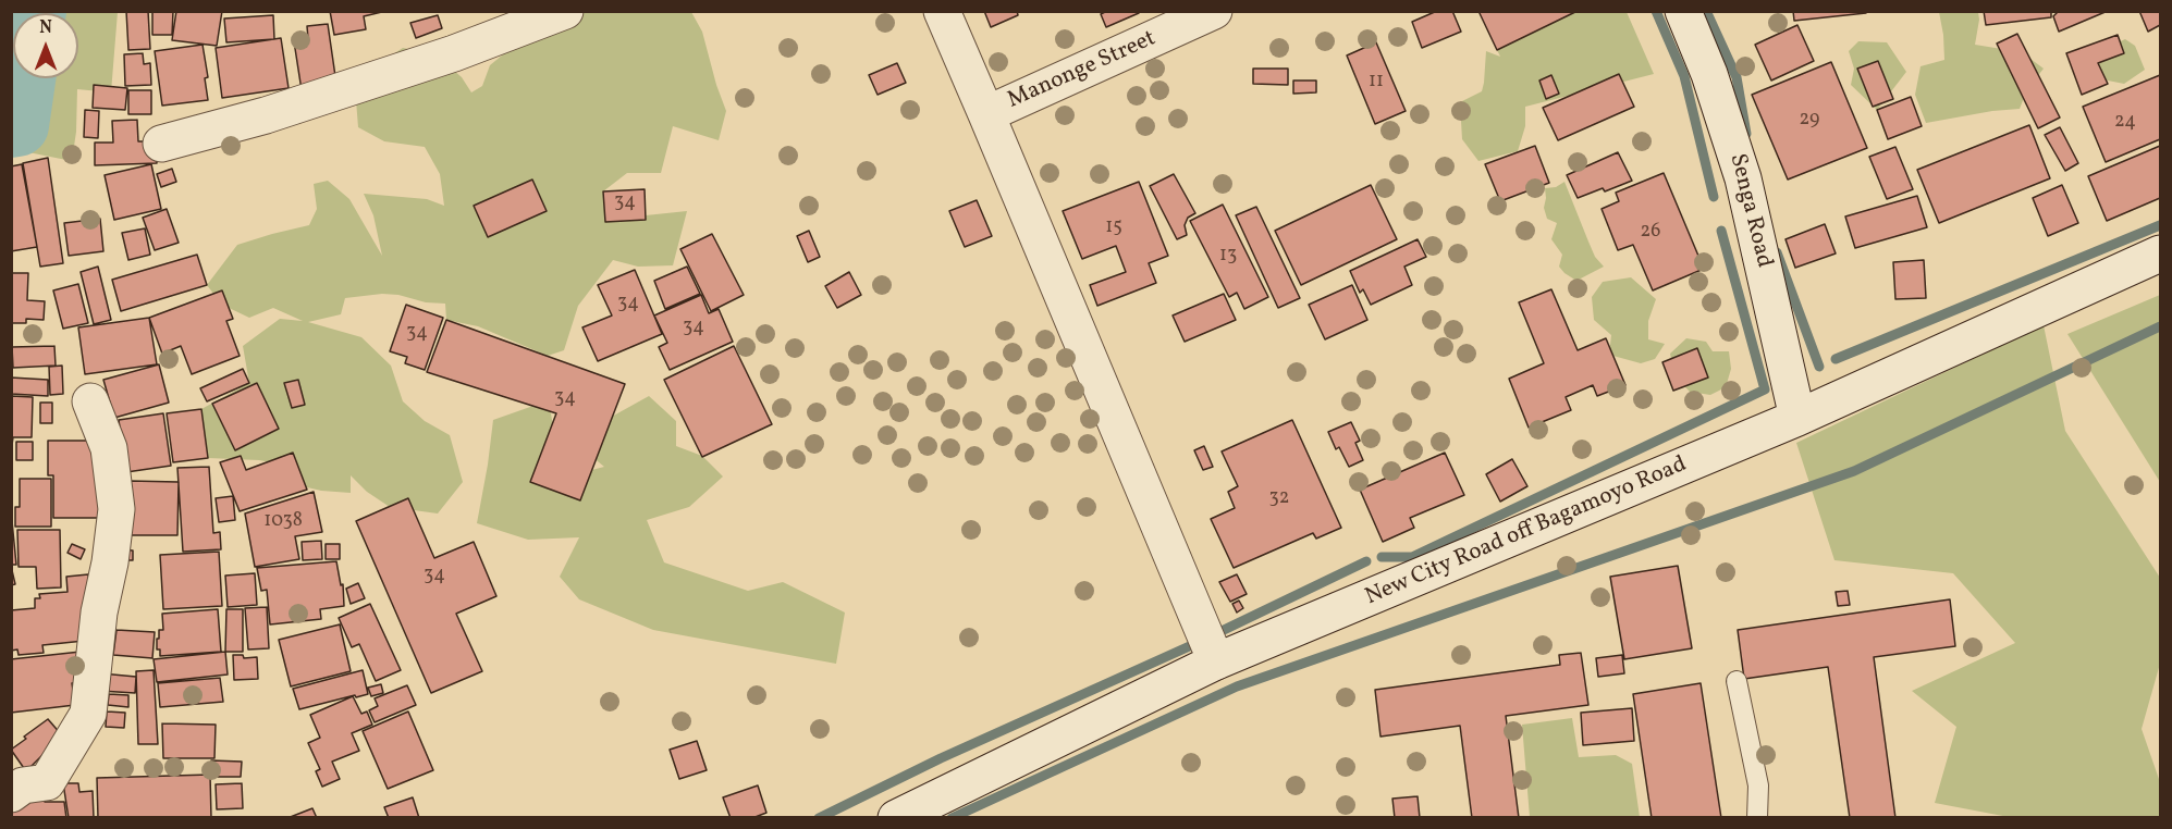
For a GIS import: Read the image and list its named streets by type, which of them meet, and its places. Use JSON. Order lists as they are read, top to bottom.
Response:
{
  "streets": {
    "street": ["Manonge Street", "Senga Road", "New City Road off Bagamoyo Road"]
  },
  "crossings": [
    ["Senga Road", "New City Road off Bagamoyo Road"]
  ],
  "house_numbers": [
    "11",
    "29",
    "24",
    "34",
    "15",
    "26",
    "13",
    "34",
    "34",
    "34",
    "34",
    "32",
    "1038",
    "34"
  ],
  "north": "top"
}
